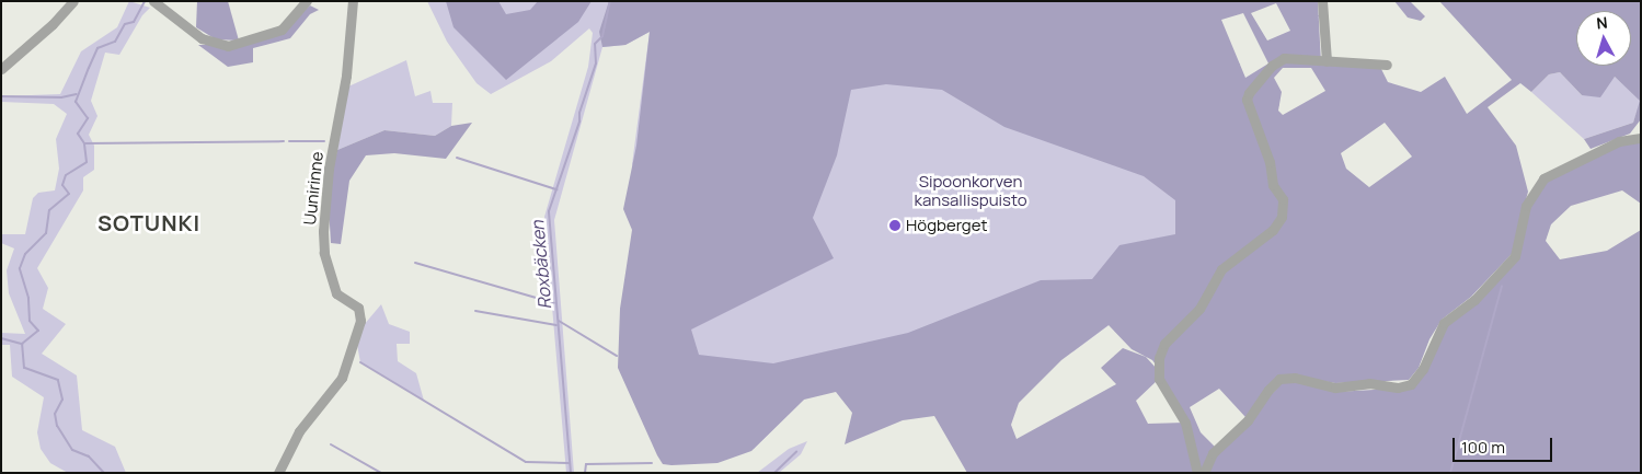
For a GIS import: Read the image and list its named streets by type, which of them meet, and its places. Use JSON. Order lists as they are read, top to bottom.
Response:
{
  "streets": {
    "street": ["Uunirinne"]
  },
  "districts": ["SOTUNKI"],
  "water": ["Roxbäcken"],
  "parks": ["Sipoonkorven kansallispuisto"],
  "places": ["Högberget"],
  "scale_bar": "100 m",
  "north": "top"
}
